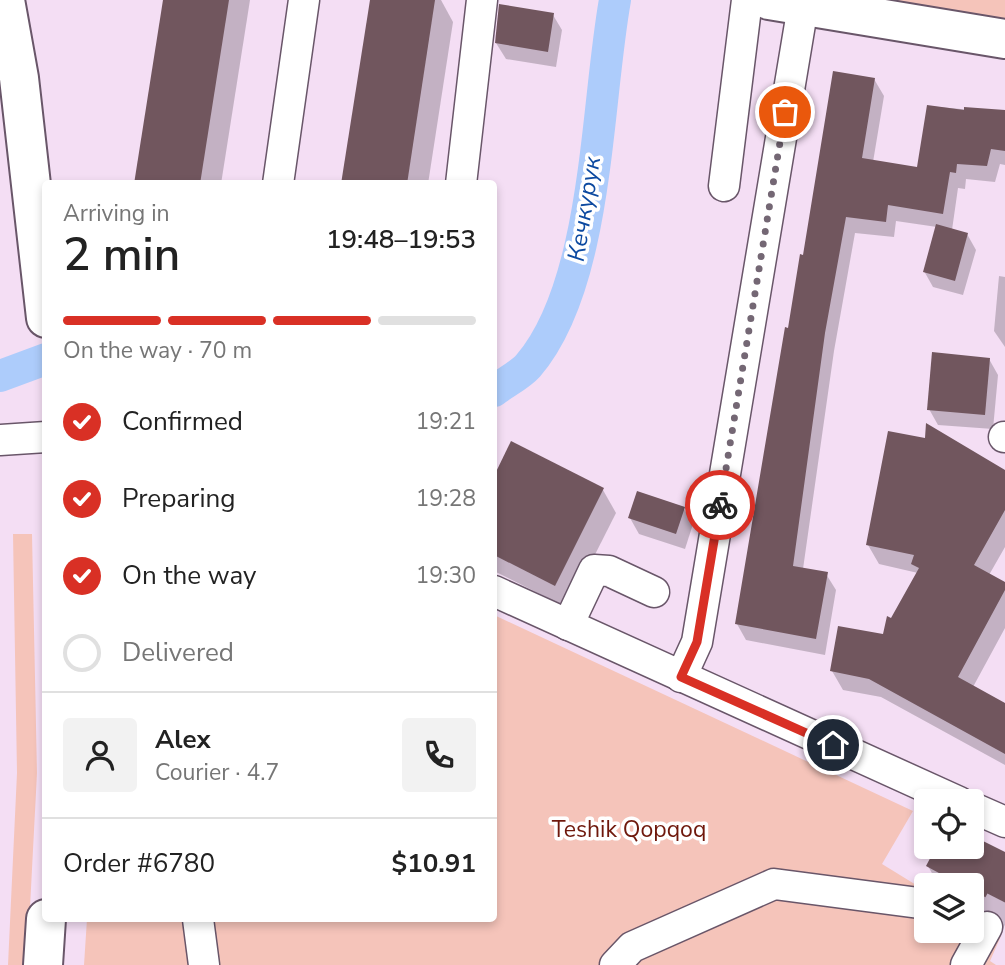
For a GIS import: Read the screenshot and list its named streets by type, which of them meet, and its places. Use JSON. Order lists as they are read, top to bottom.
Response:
{
  "water": ["Кечкурук"],
  "parks": ["Teshik Qopqoq"],
  "page": {
    "heading": ["2 min", "Arriving in", "19:48–19:53"],
    "panel": [
      "Alex",
      "Courier · 4.7",
      "Order #6780",
      "$10.91"
    ],
    "bar": "On the way · 70 m",
    "list": [
      ["Confirmed", "19:21"],
      ["Preparing", "19:28"],
      ["On the way", "19:30"],
      "Delivered"
    ]
  }
}
